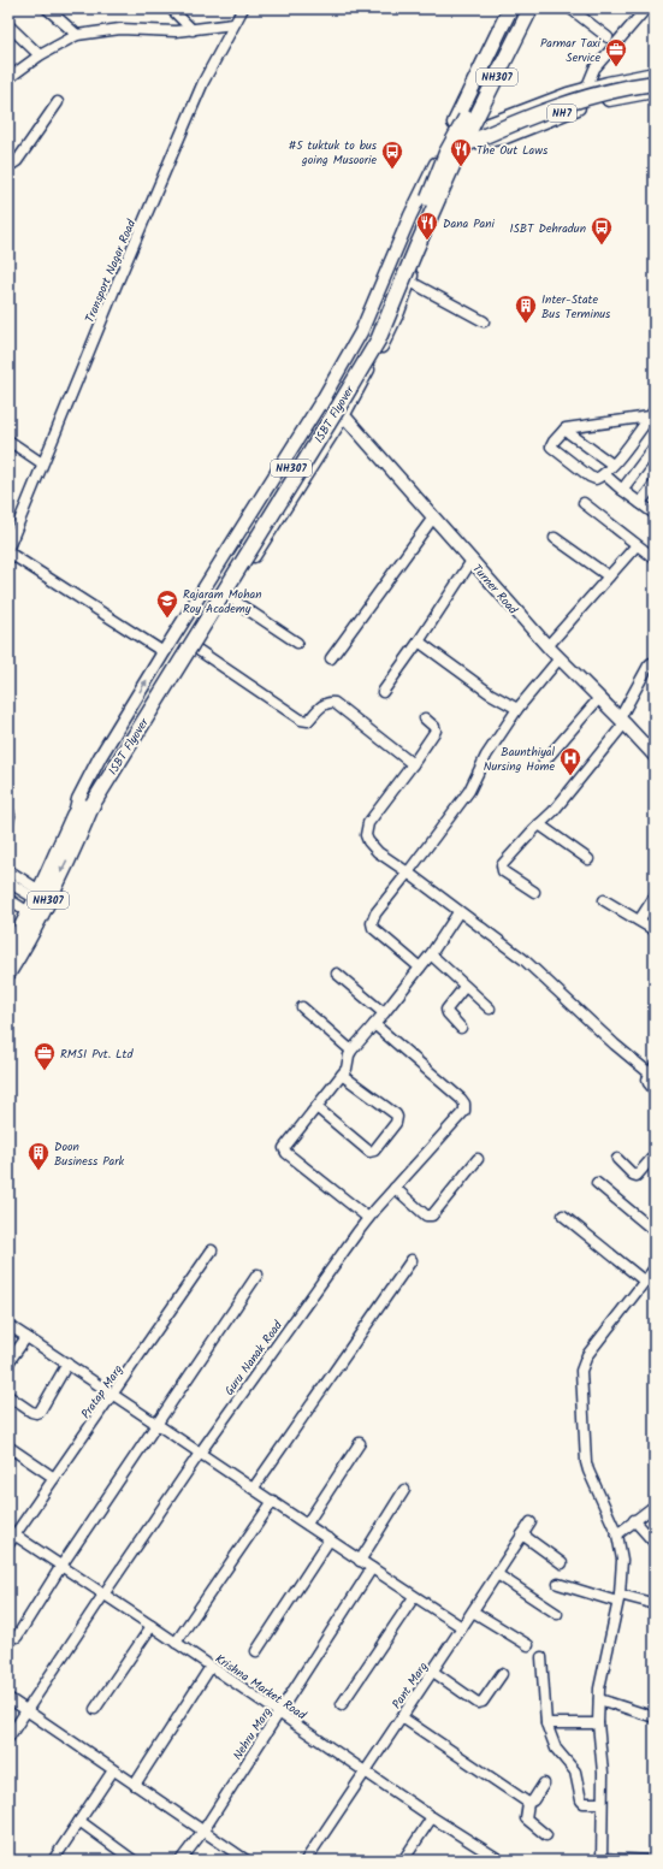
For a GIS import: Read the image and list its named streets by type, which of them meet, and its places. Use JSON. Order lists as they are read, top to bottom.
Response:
{
  "streets": {
    "highway": ["NH307", "NH7", "ISBT Flyover"],
    "main road": ["Turner Road"],
    "street": [
      "Transport Nagar Road",
      "Guru Nanak Road",
      "Pratap Marg",
      "Pant Marg",
      "Krishna Market Road",
      "Nehru Marg"
    ]
  },
  "crossings": [
    ["NH307", "ISBT Flyover"],
    ["NH7", "ISBT Flyover"],
    ["Guru Nanak Road", "Krishna Market Road"],
    ["Pratap Marg", "Krishna Market Road"],
    ["Pant Marg", "Krishna Market Road"],
    ["Krishna Market Road", "Nehru Marg"]
  ],
  "places": {
    "office": ["Parmar Taxi Service", "RMSI Pvt. Ltd"],
    "restaurant": ["The Out Laws", "Dana Pani"],
    "bus stop": ["#5 tuktuk to bus going Musoorie", "ISBT Dehradun"],
    "building": ["Inter-State Bus Terminus", "Doon Business Park"],
    "school or university": ["Rajaram Mohan Roy Academy"],
    "hospital": ["Baunthiyal Nursing Home"]
  }
}
